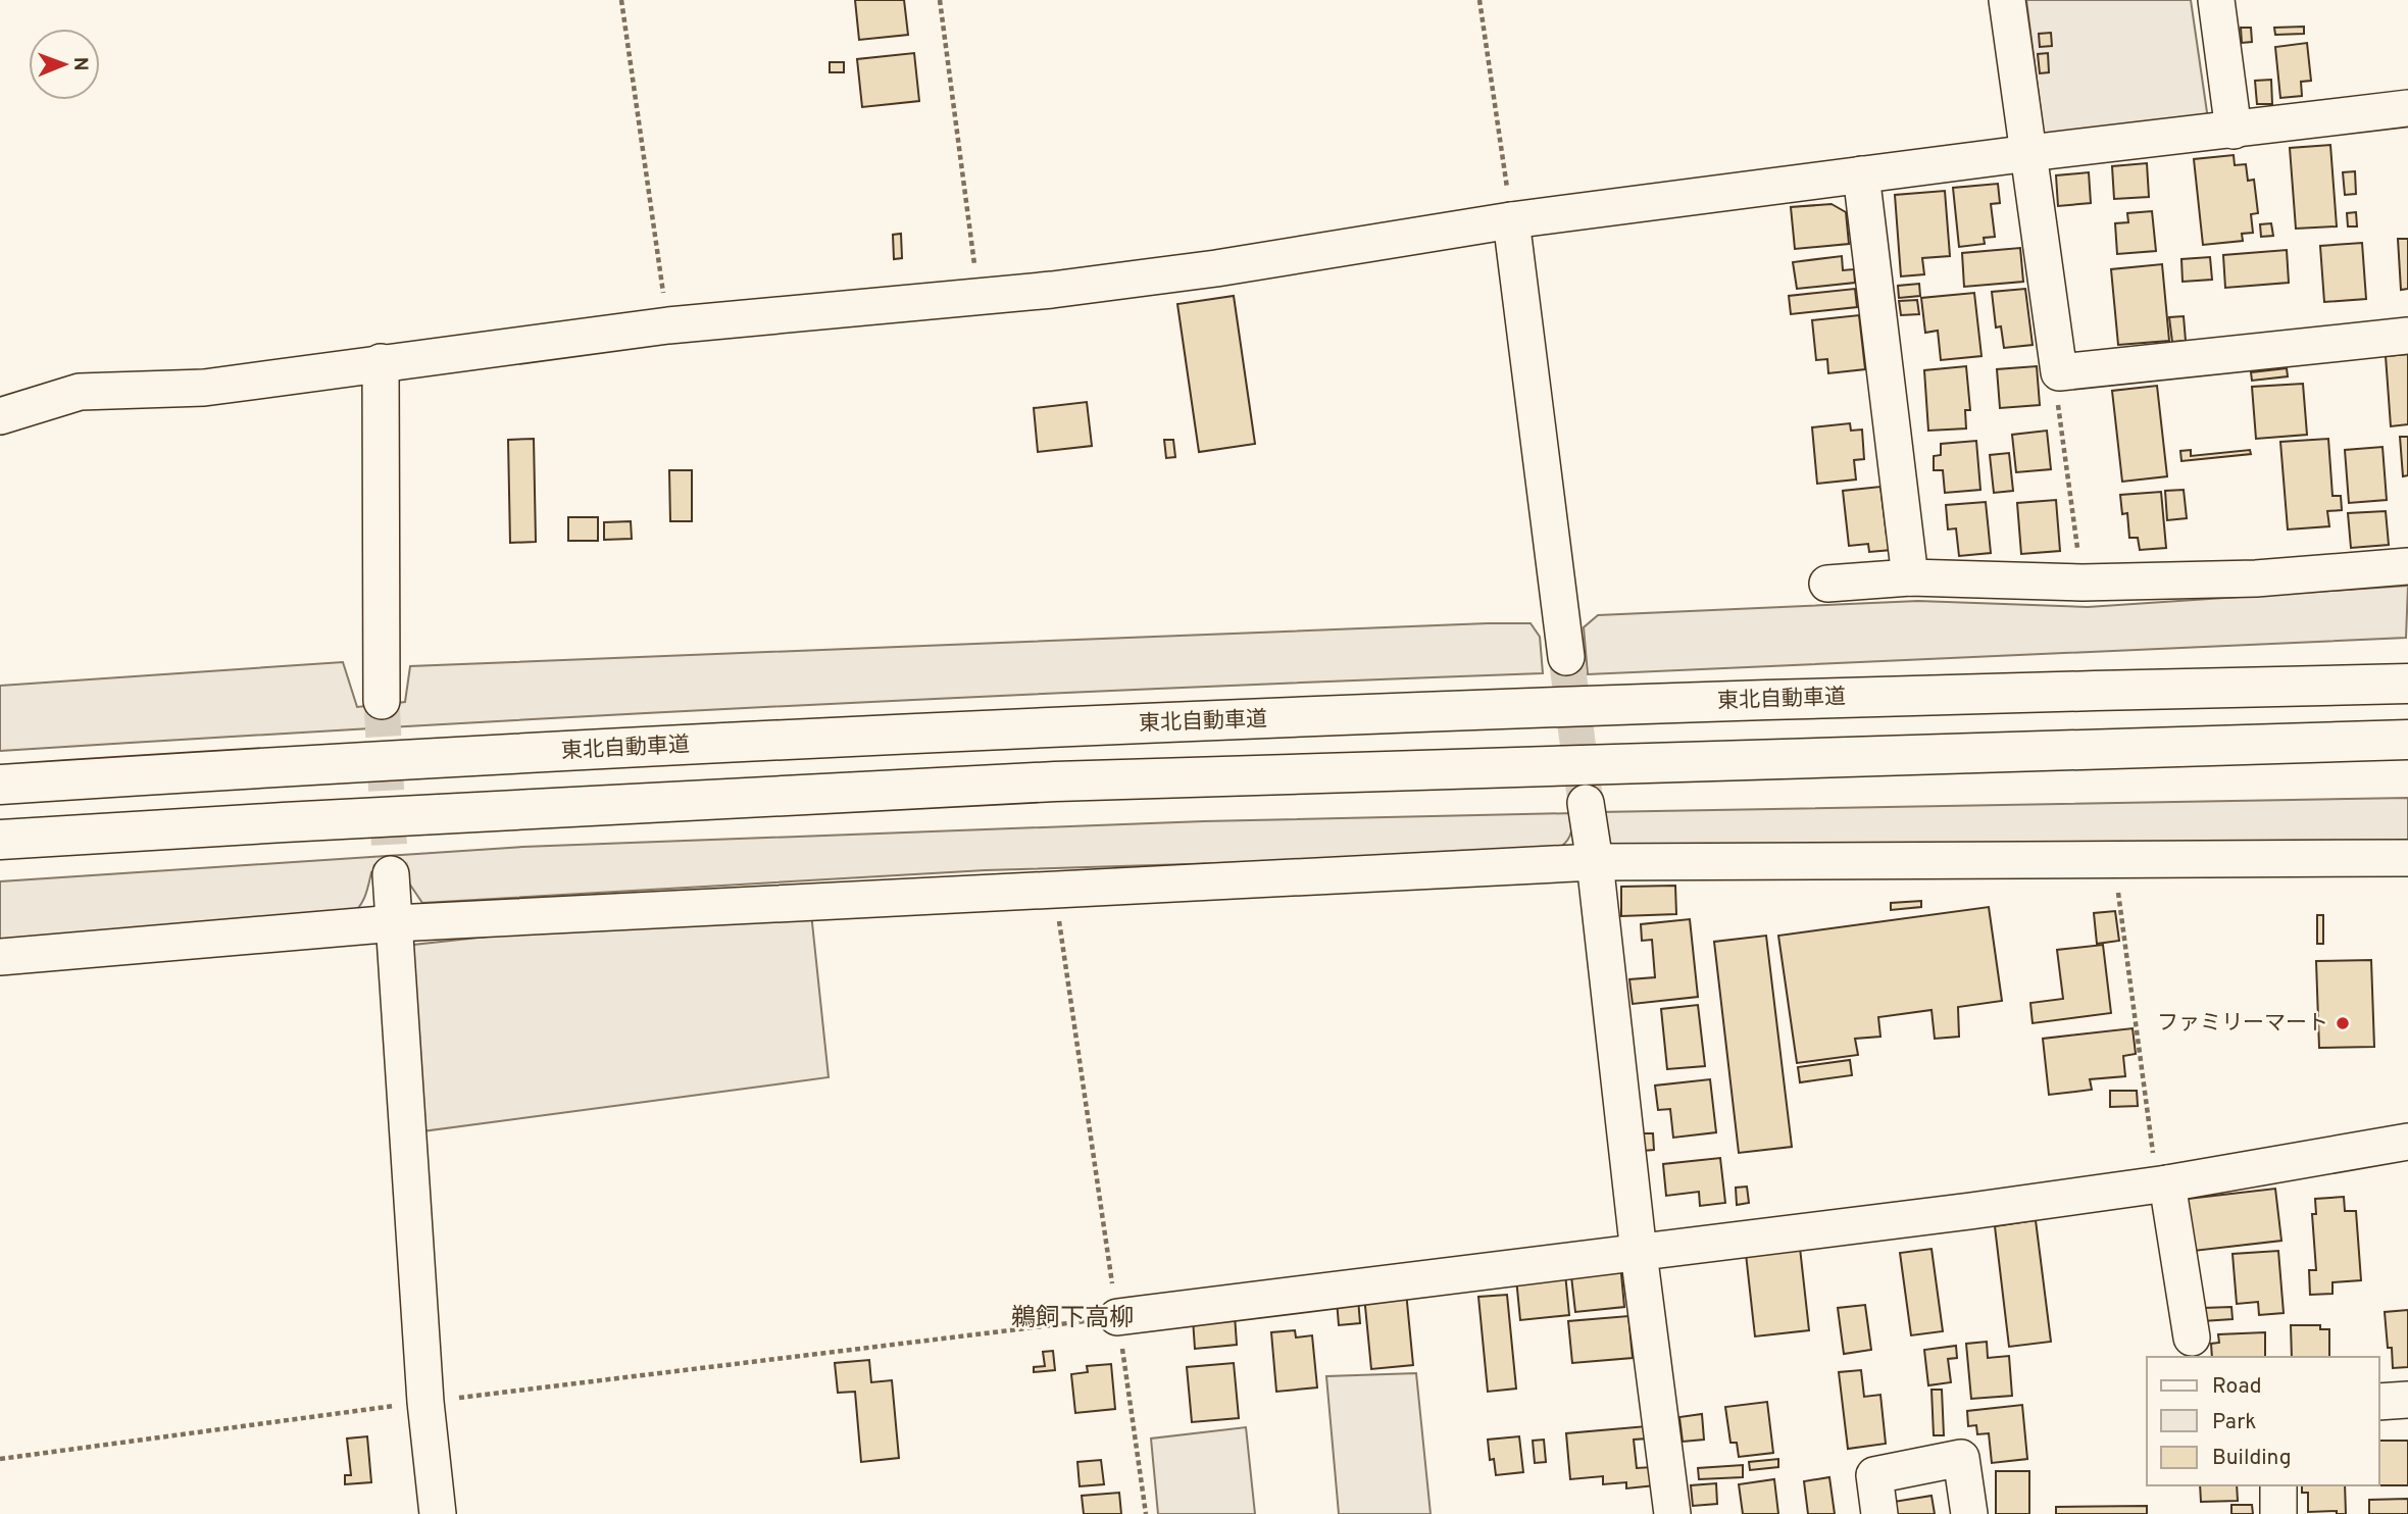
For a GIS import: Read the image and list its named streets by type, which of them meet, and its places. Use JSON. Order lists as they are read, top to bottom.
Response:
{
  "streets": {
    "highway": ["東北自動車道"]
  },
  "districts": ["鵜飼下高柳"],
  "places": ["ファミリーマート"],
  "legend": ["Road", "Park", "Building"],
  "north": "right"
}
